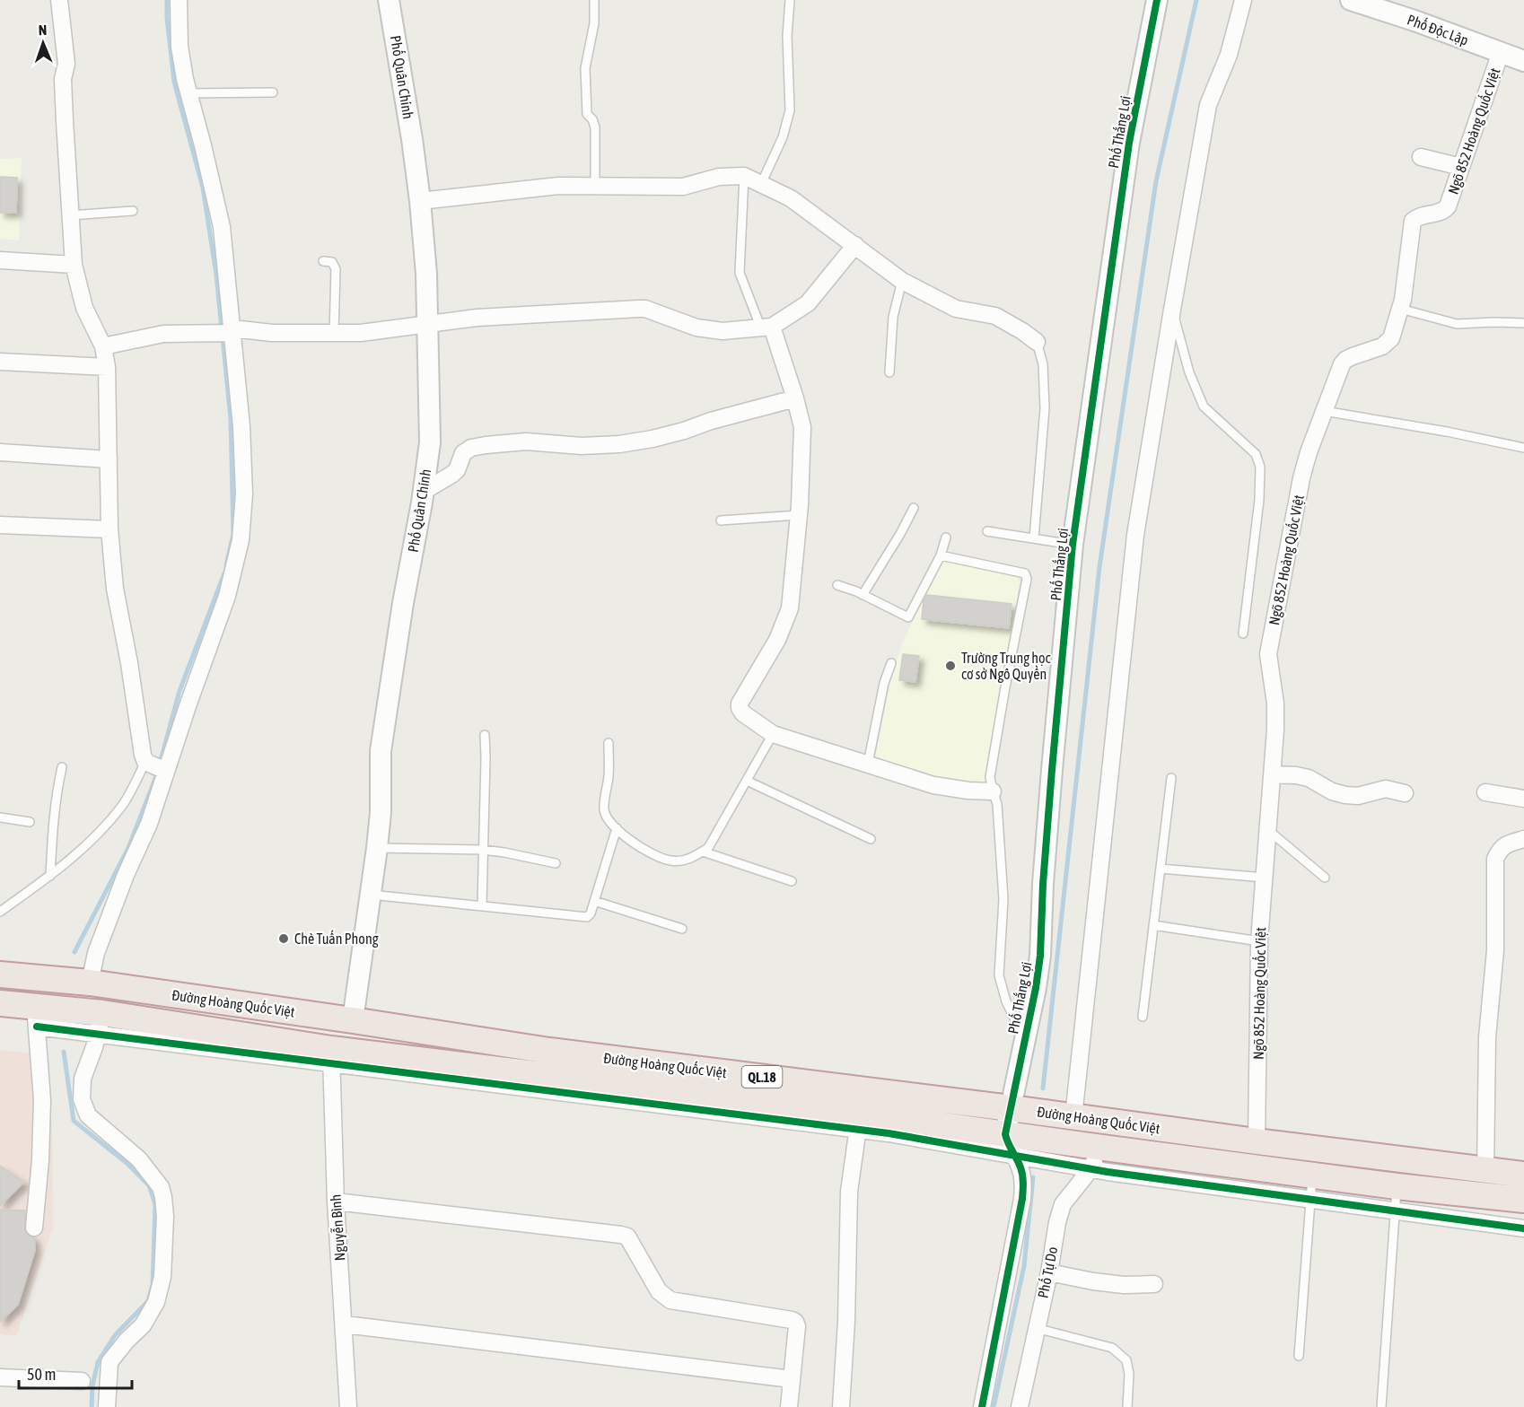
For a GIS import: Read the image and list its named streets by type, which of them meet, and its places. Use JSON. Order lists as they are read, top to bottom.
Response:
{
  "streets": {
    "highway": ["Đường Hoàng Quốc Việt", "QL.18"],
    "street": [
      "Phố Độc Lập",
      "Phố Quân Chính",
      "Ngõ 852 Hoàng Quốc Việt",
      "Phố Thắng Lợi",
      "Nguyễn Bình",
      "Phố Tự Do"
    ]
  },
  "crossings": [
    ["Phố Độc Lập", "Ngõ 852 Hoàng Quốc Việt"],
    ["Phố Quân Chính", "Đường Hoàng Quốc Việt"],
    ["Ngõ 852 Hoàng Quốc Việt", "Đường Hoàng Quốc Việt"],
    ["Phố Thắng Lợi", "Đường Hoàng Quốc Việt"],
    ["Đường Hoàng Quốc Việt", "Nguyễn Bình"],
    ["Đường Hoàng Quốc Việt", "Phố Tự Do"]
  ],
  "places": ["Trường Trung học cơ sở Ngô Quyền", "Chè Tuấn Phong"],
  "scale_bar": "50 m",
  "north": "top"
}
